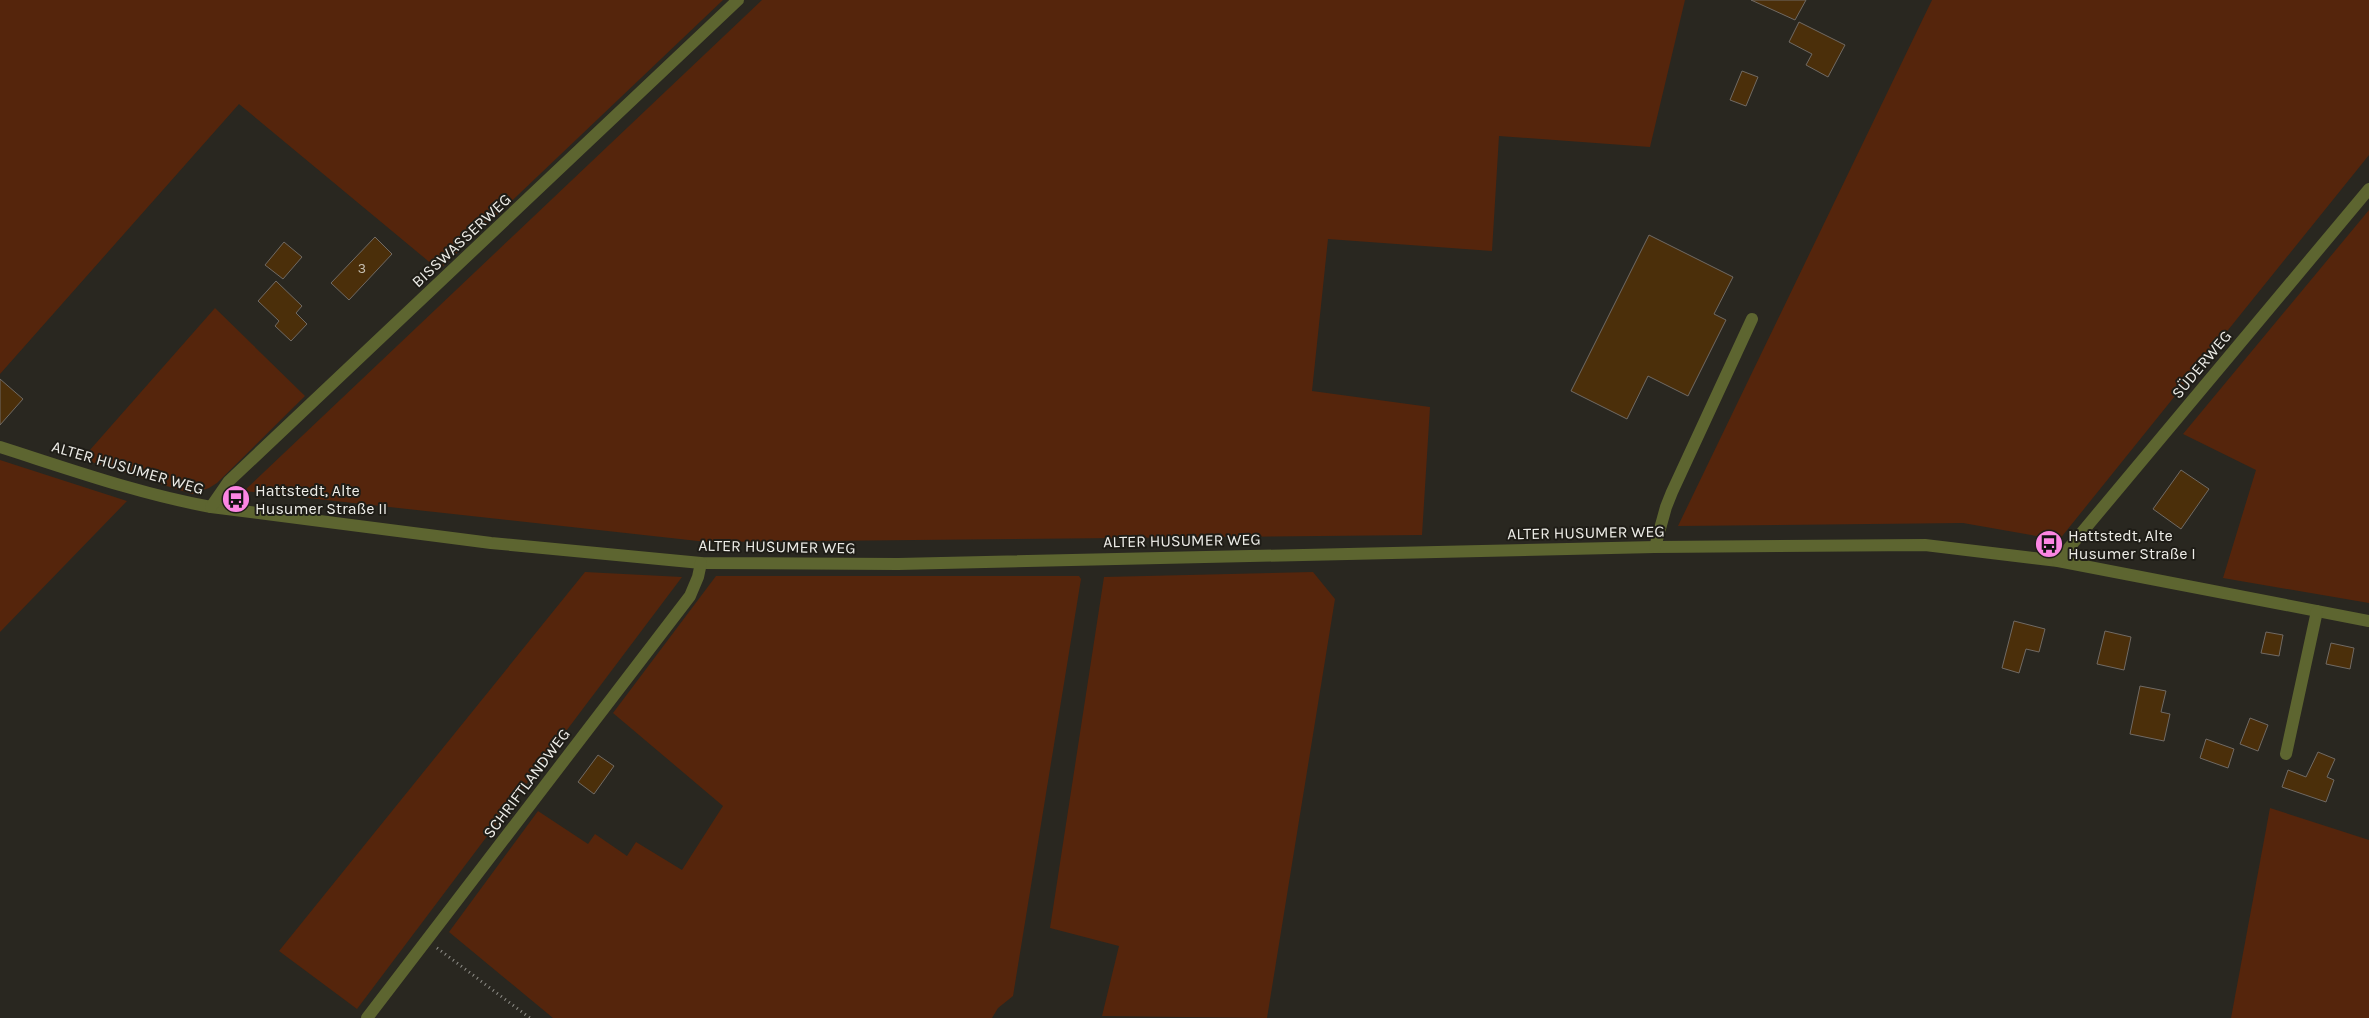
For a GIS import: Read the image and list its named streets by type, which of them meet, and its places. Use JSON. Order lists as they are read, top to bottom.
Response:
{
  "streets": {
    "street": [
      "BISSWASSERWEG",
      "SÜDERWEG",
      "ALTER HUSUMER WEG",
      "SCHRIFTLANDWEG"
    ]
  },
  "crossings": [
    ["BISSWASSERWEG", "ALTER HUSUMER WEG"],
    ["SÜDERWEG", "ALTER HUSUMER WEG"],
    ["ALTER HUSUMER WEG", "SCHRIFTLANDWEG"]
  ],
  "places": {
    "bus stop": ["Hattstedt, Alte Husumer Straße II", "Hattstedt, Alte Husumer Straße I"]
  },
  "house_numbers": ["3"]
}
